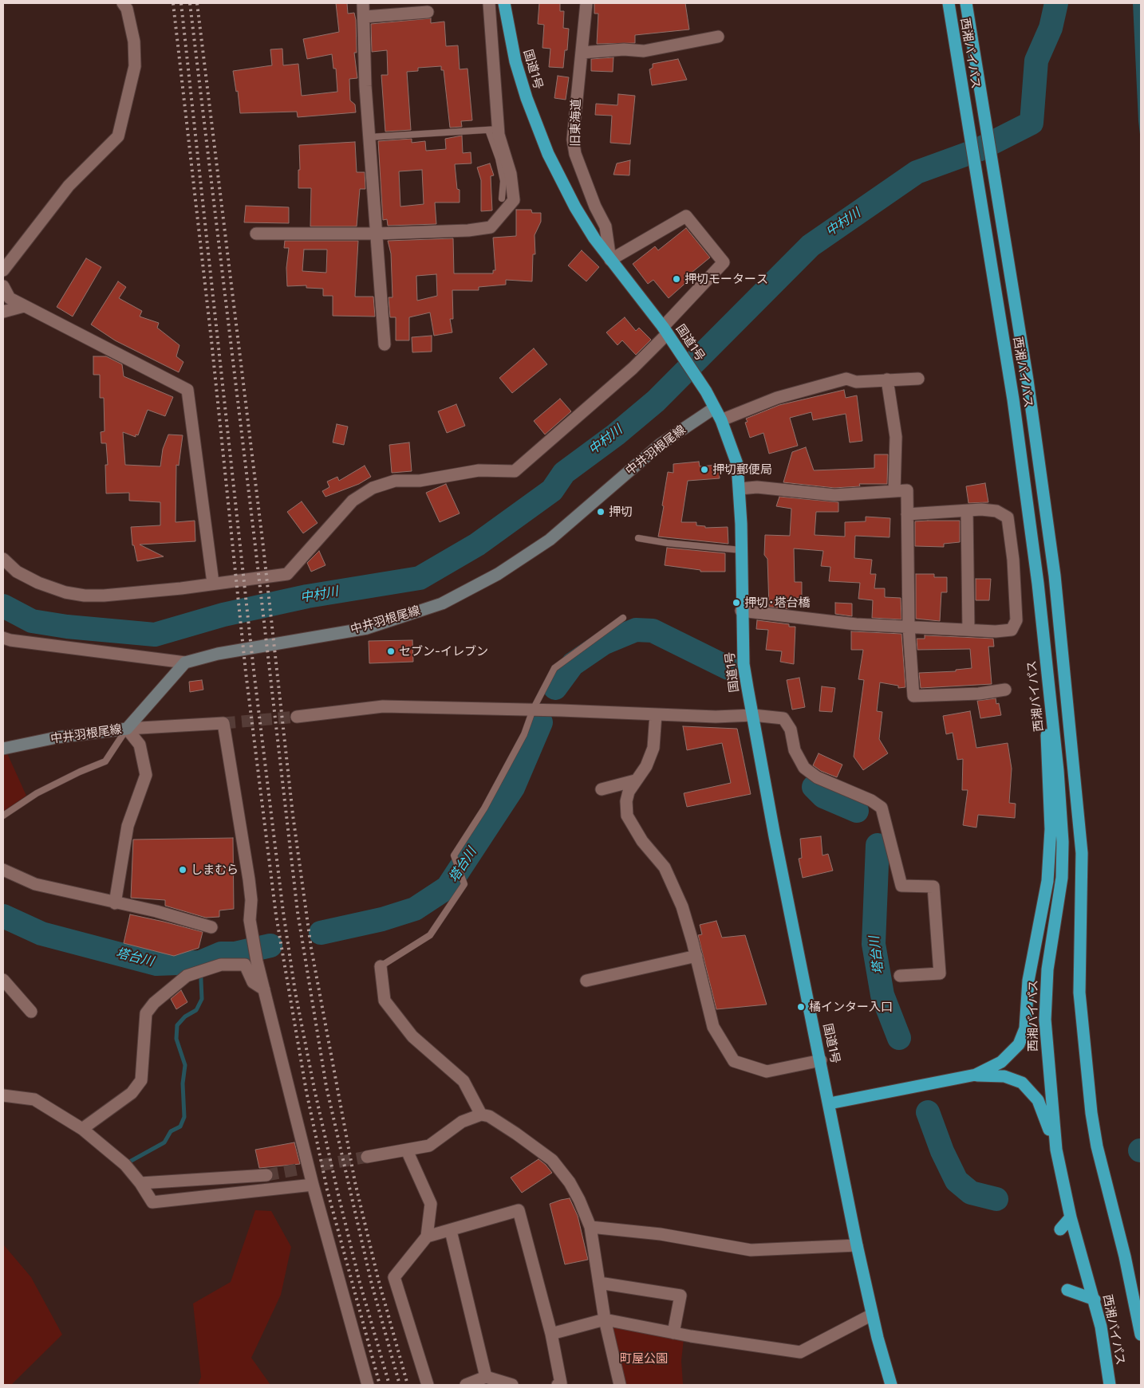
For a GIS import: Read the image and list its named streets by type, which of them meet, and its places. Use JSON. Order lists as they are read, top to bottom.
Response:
{
  "streets": {
    "highway": ["西湘バイパス", "国道1号"],
    "main road": ["中井羽根尾線"],
    "street": ["旧東海道"]
  },
  "crossings": [
    ["国道1号", "旧東海道"],
    ["国道1号", "中井羽根尾線"]
  ],
  "water": ["中村川", "塔台川"],
  "parks": ["町屋公園"],
  "places": [
    "押切モータース",
    "押切郵便局",
    "押切",
    "押切･塔台橋",
    "セブン-イレブン",
    "しまむら",
    "橘インター入口"
  ]
}
